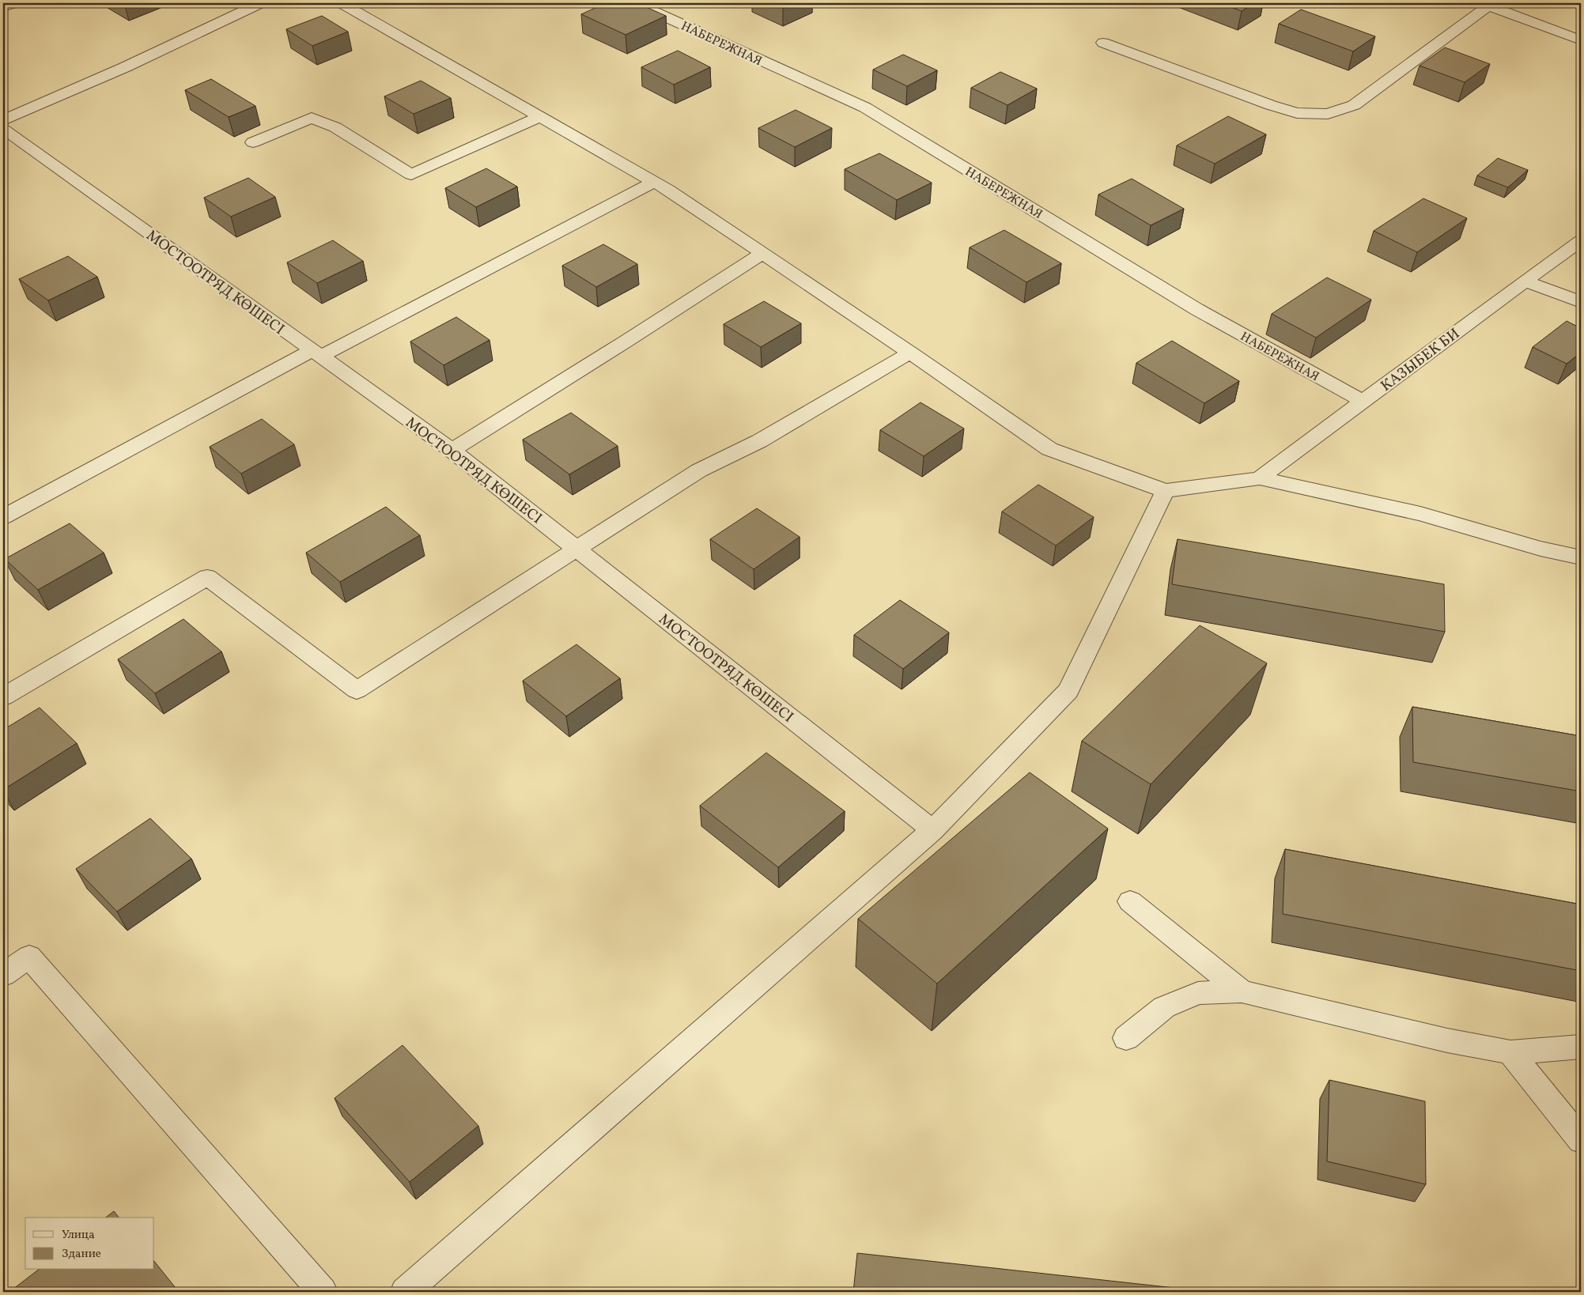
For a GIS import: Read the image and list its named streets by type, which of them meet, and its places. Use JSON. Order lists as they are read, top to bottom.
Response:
{
  "streets": {
    "street": ["НАБЕРЕЖНАЯ", "МОСТООТРЯД КӨШЕСІ", "КАЗЫБЕК БИ"]
  },
  "crossings": [
    ["НАБЕРЕЖНАЯ", "КАЗЫБЕК БИ"]
  ],
  "legend": ["Улица", "Здание"]
}
